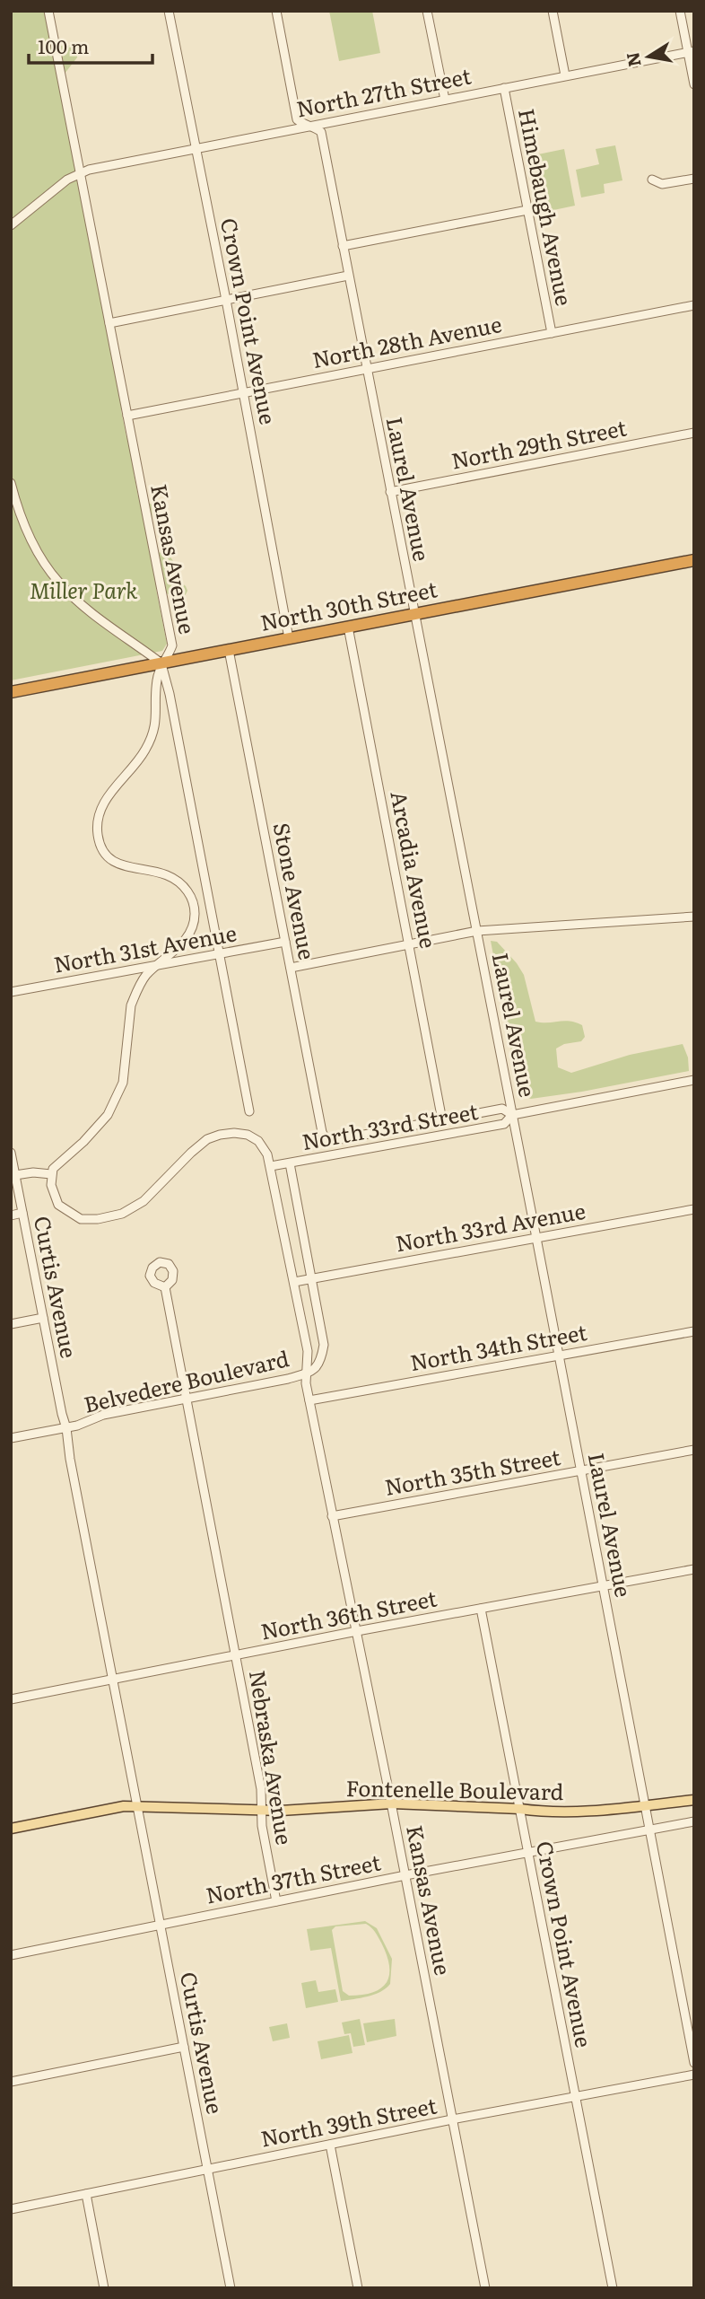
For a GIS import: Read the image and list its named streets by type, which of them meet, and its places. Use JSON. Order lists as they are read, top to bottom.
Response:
{
  "streets": {
    "highway": ["North 30th Street"],
    "main road": ["Fontenelle Boulevard"],
    "street": [
      "North 27th Street",
      "Himebaugh Avenue",
      "Crown Point Avenue",
      "North 28th Avenue",
      "North 29th Street",
      "Laurel Avenue",
      "Kansas Avenue",
      "Arcadia Avenue",
      "Stone Avenue",
      "North 31st Avenue",
      "North 33rd Street",
      "North 33rd Avenue",
      "Curtis Avenue",
      "North 34th Street",
      "Belvedere Boulevard",
      "North 35th Street",
      "North 36th Street",
      "Nebraska Avenue",
      "North 37th Street",
      "North 39th Street"
    ]
  },
  "crossings": [
    ["North 27th Street", "Himebaugh Avenue"],
    ["North 27th Street", "Crown Point Avenue"],
    ["North 27th Street", "Laurel Avenue"],
    ["North 27th Street", "Kansas Avenue"],
    ["Himebaugh Avenue", "North 28th Avenue"],
    ["Crown Point Avenue", "North 28th Avenue"],
    ["Crown Point Avenue", "North 30th Street"],
    ["Crown Point Avenue", "North 36th Street"],
    ["Crown Point Avenue", "Fontenelle Boulevard"],
    ["Crown Point Avenue", "North 37th Street"],
    ["Crown Point Avenue", "North 39th Street"],
    ["North 28th Avenue", "Laurel Avenue"],
    ["North 28th Avenue", "Kansas Avenue"],
    ["North 29th Street", "Laurel Avenue"],
    ["Laurel Avenue", "North 30th Street"],
    ["Laurel Avenue", "North 33rd Street"],
    ["Laurel Avenue", "North 33rd Avenue"],
    ["Laurel Avenue", "North 34th Street"],
    ["Laurel Avenue", "North 35th Street"],
    ["Laurel Avenue", "North 36th Street"],
    ["Laurel Avenue", "Fontenelle Boulevard"],
    ["Laurel Avenue", "North 37th Street"],
    ["Kansas Avenue", "North 30th Street"],
    ["Kansas Avenue", "North 31st Avenue"],
    ["Kansas Avenue", "North 34th Street"],
    ["Kansas Avenue", "Belvedere Boulevard"],
    ["Kansas Avenue", "North 35th Street"],
    ["Kansas Avenue", "North 36th Street"],
    ["Kansas Avenue", "Fontenelle Boulevard"],
    ["Kansas Avenue", "North 37th Street"],
    ["Kansas Avenue", "North 39th Street"],
    ["North 30th Street", "Arcadia Avenue"],
    ["North 30th Street", "Stone Avenue"],
    ["Arcadia Avenue", "North 33rd Street"],
    ["Stone Avenue", "North 31st Avenue"],
    ["Stone Avenue", "North 33rd Street"],
    ["North 33rd Street", "Belvedere Boulevard"],
    ["North 33rd Avenue", "Belvedere Boulevard"],
    ["Curtis Avenue", "Belvedere Boulevard"],
    ["Curtis Avenue", "Fontenelle Boulevard"],
    ["Curtis Avenue", "North 37th Street"],
    ["Curtis Avenue", "North 39th Street"],
    ["Belvedere Boulevard", "North 36th Street"],
    ["Belvedere Boulevard", "Nebraska Avenue"],
    ["Belvedere Boulevard", "Fontenelle Boulevard"],
    ["North 36th Street", "Nebraska Avenue"],
    ["Nebraska Avenue", "Fontenelle Boulevard"],
    ["Nebraska Avenue", "North 37th Street"]
  ],
  "parks": ["Miller Park"],
  "scale_bar": "100 m",
  "north": "left"
}
